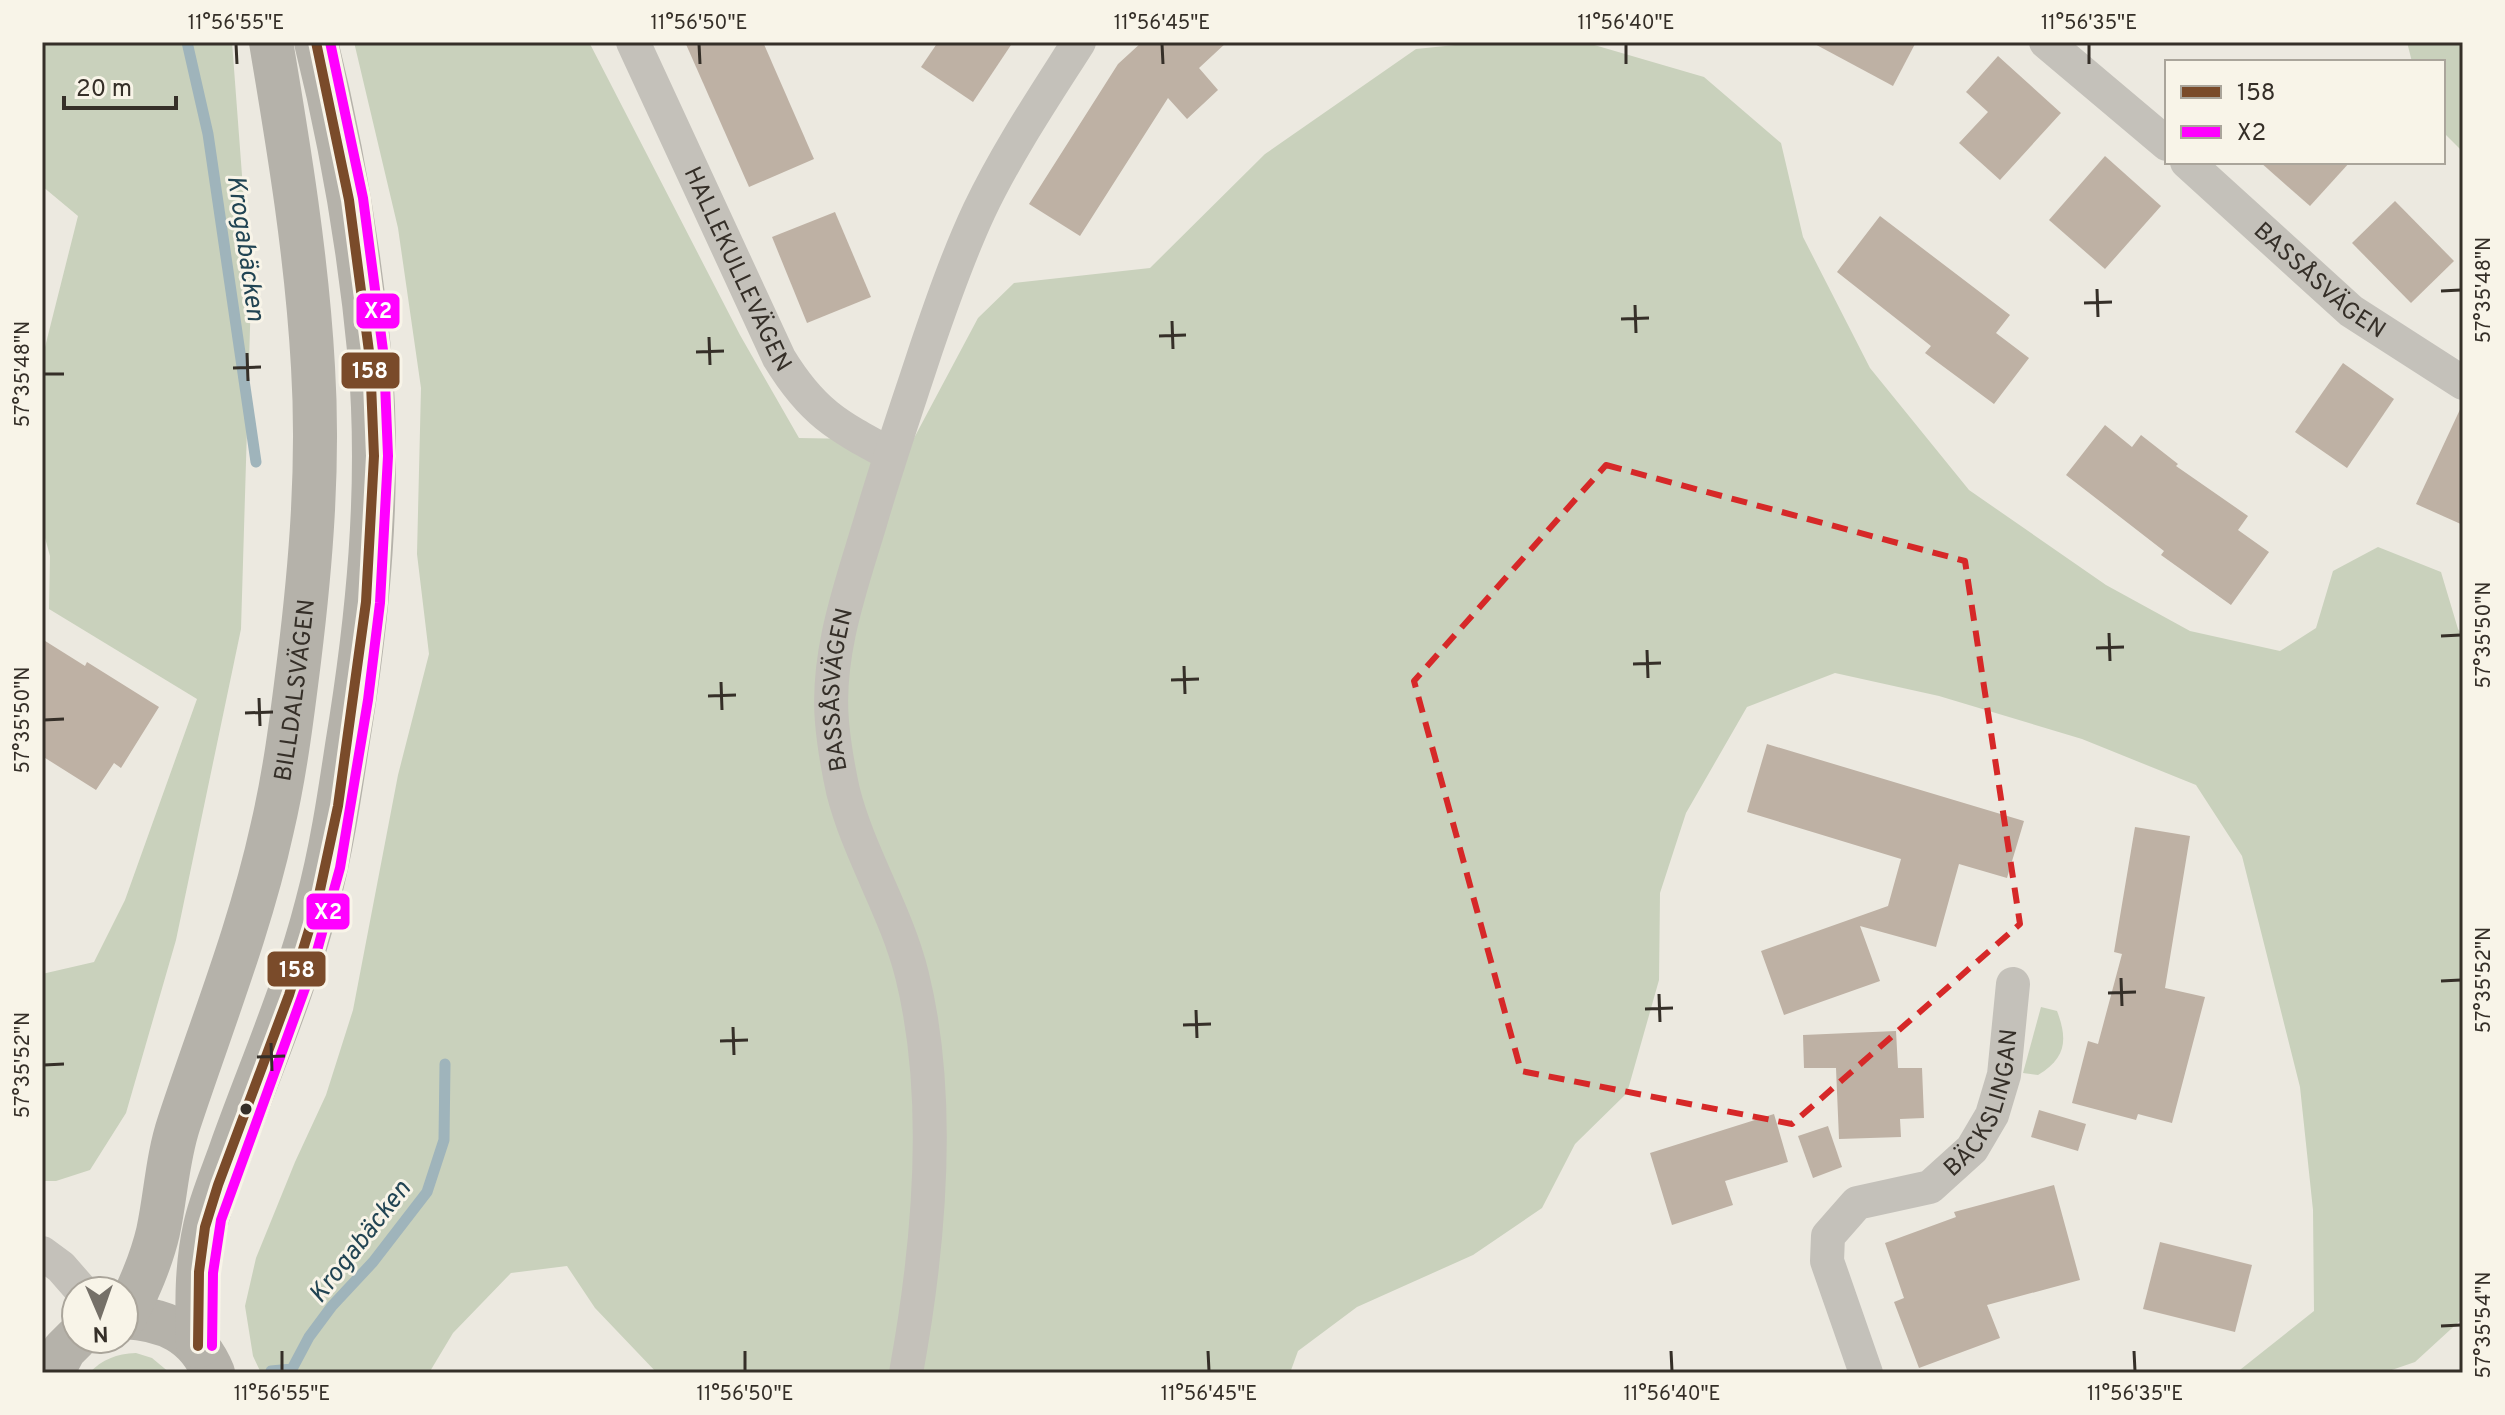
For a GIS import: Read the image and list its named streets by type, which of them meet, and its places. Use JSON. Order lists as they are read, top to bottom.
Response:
{
  "streets": {
    "street": [
      "HALLEKULLEVÄGEN",
      "BASSÅSVÄGEN",
      "BILLDALSVÄGEN",
      "BÄCKSLINGAN"
    ]
  },
  "crossings": [
    ["HALLEKULLEVÄGEN", "BASSÅSVÄGEN"]
  ],
  "water": ["Krogabäcken"],
  "lines": ["transit line 158", "transit line X2"],
  "legend": ["158", "X2"],
  "scale_bar": "20 m",
  "north": "bottom",
  "coordinates": [
    "11°56'55\"E",
    "11°56'50\"E",
    "11°56'45\"E",
    "11°56'40\"E",
    "11°56'35\"E",
    "57°35'48\"N",
    "57°35'50\"N",
    "57°35'52\"N",
    "57°35'54\"N"
  ]
}
